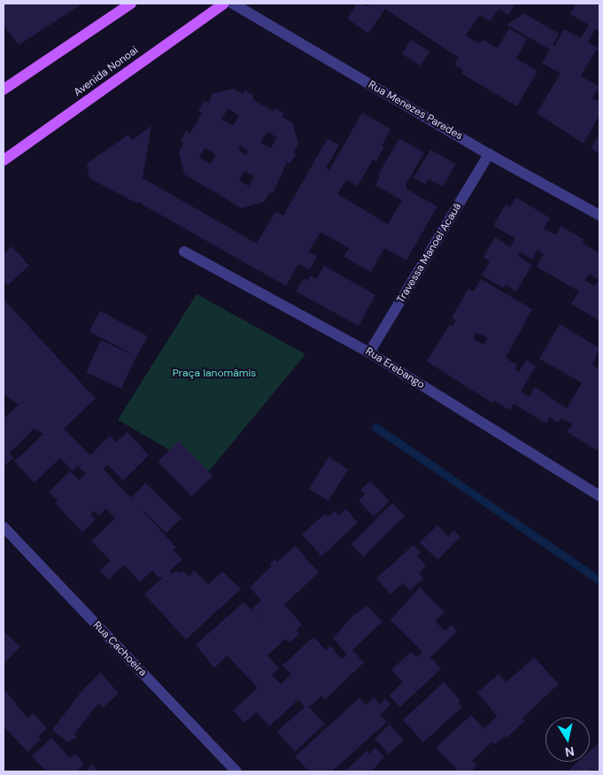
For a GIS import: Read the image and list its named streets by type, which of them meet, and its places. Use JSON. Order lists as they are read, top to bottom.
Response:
{
  "streets": {
    "main road": ["Avenida Nonoai"],
    "street": [
      "Rua Menezes Paredes",
      "Travessa Manoel Acauã",
      "Rua Erebango",
      "Rua Cachoeira"
    ]
  },
  "crossings": [
    ["Rua Menezes Paredes", "Travessa Manoel Acauã"],
    ["Travessa Manoel Acauã", "Rua Erebango"]
  ],
  "parks": ["Praça Ianomâmis"],
  "north": "bottom"
}
